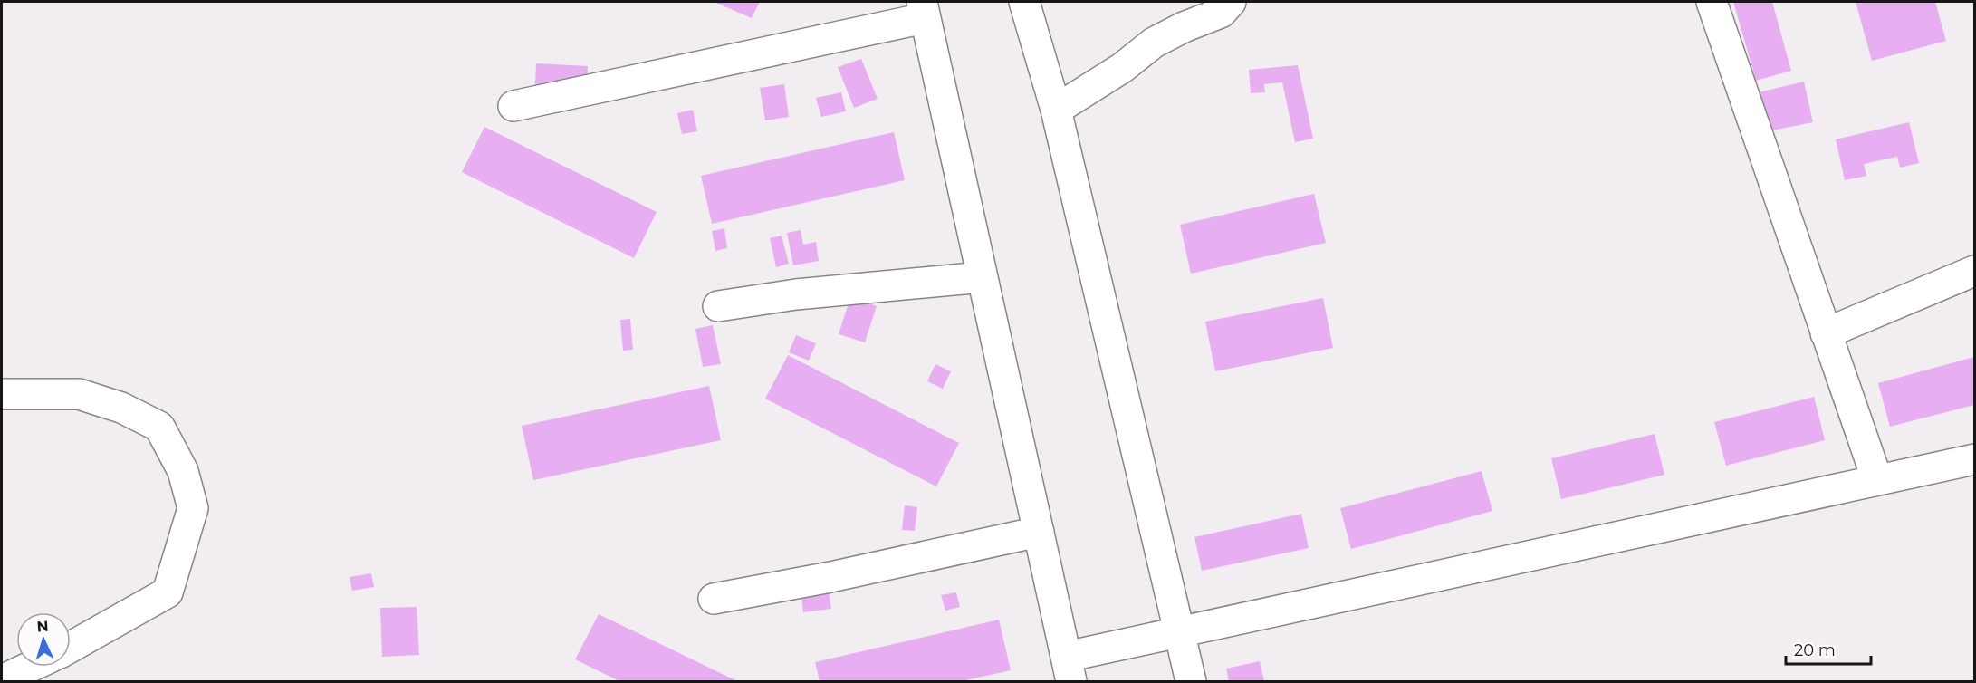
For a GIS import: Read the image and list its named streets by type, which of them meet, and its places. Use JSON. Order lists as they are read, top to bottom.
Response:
{
  "scale_bar": "20 m",
  "north": "top"
}
